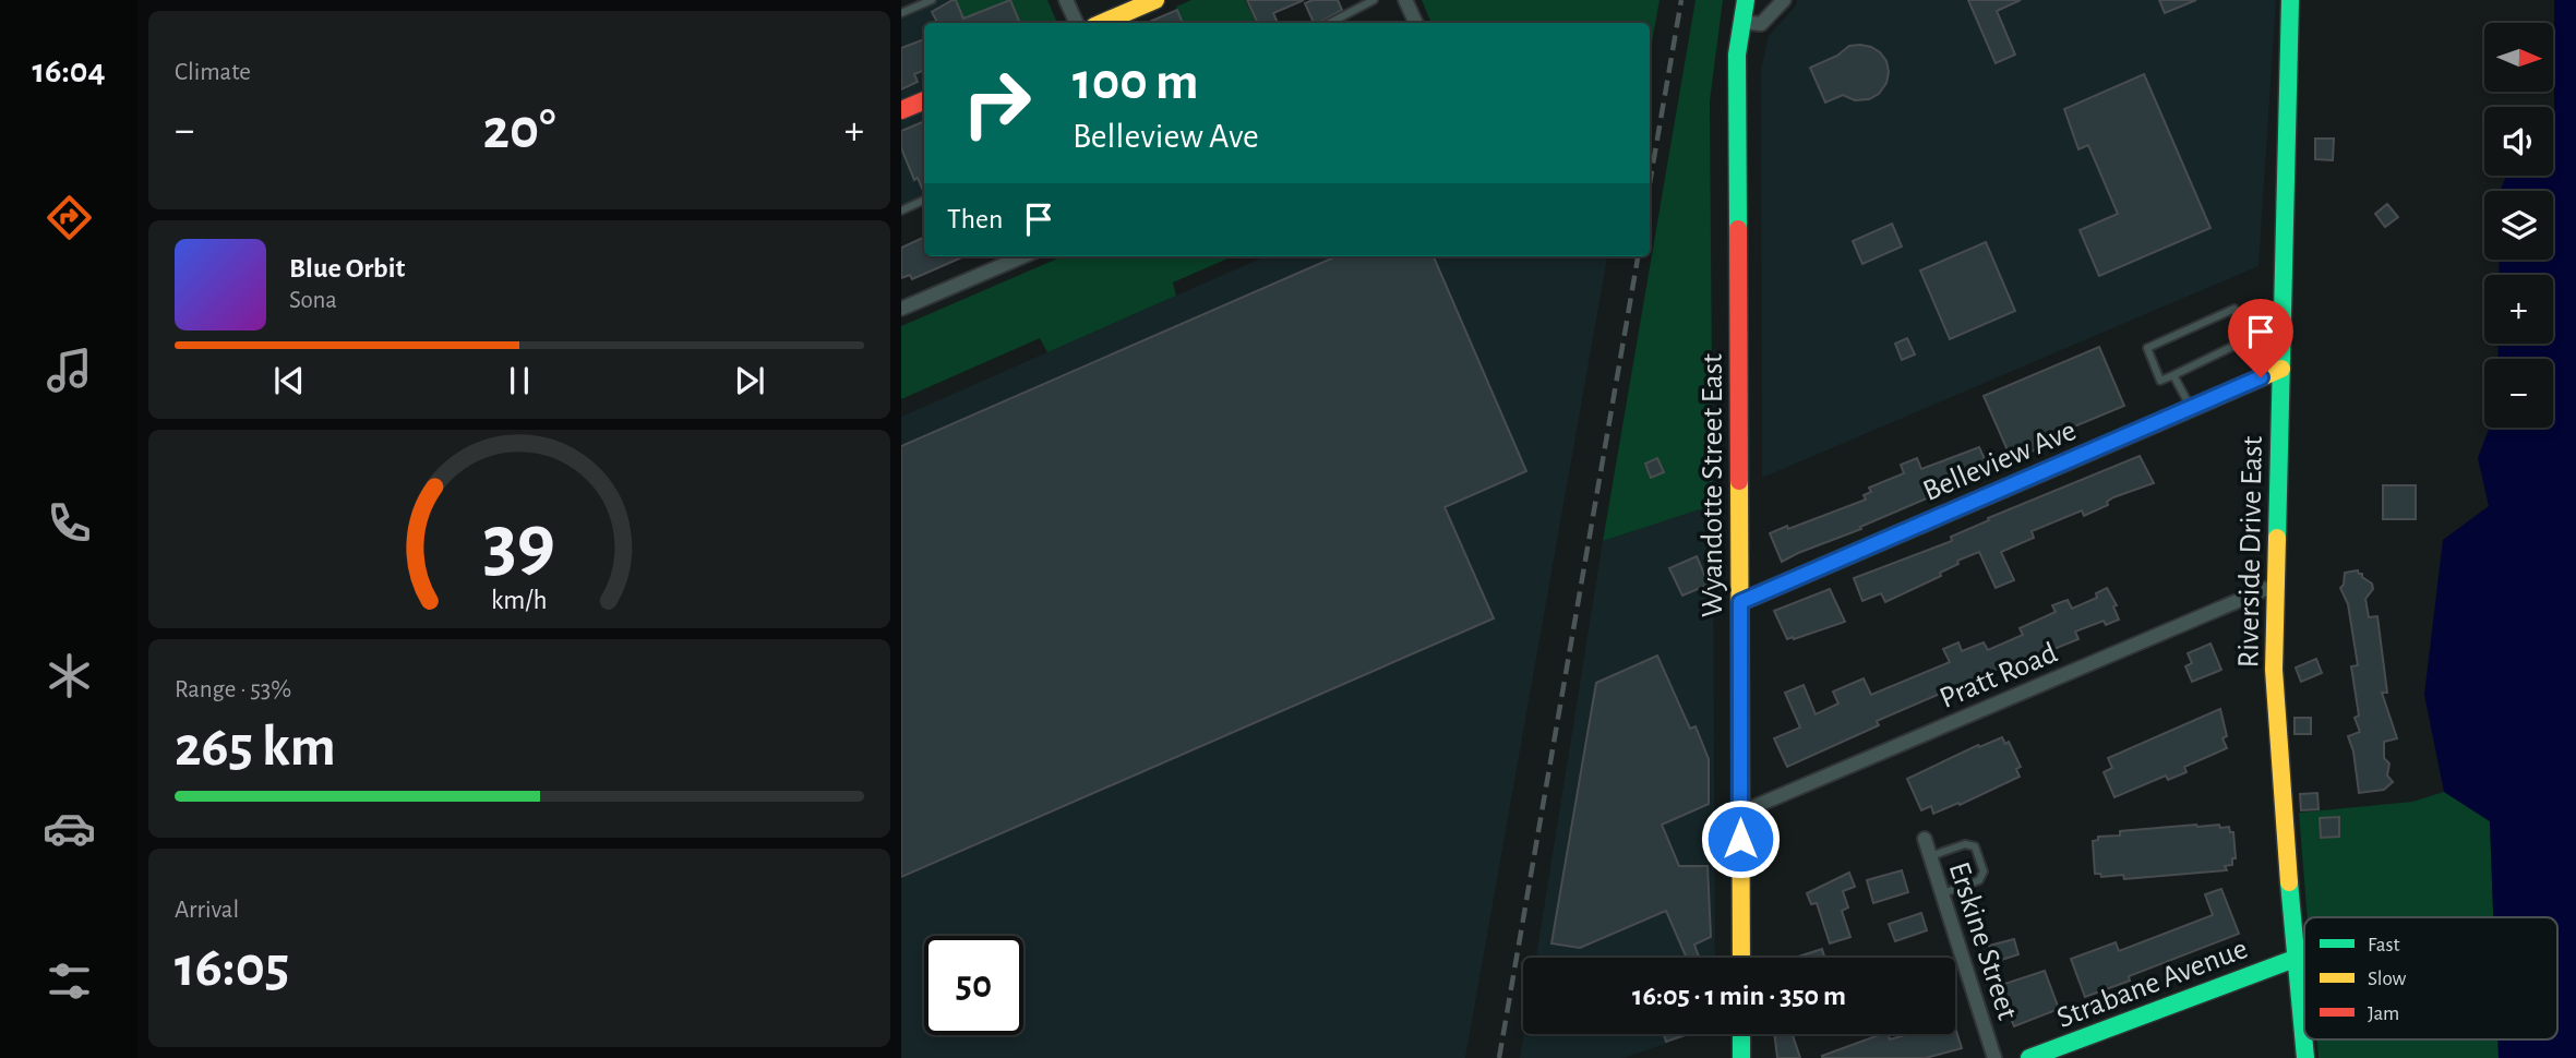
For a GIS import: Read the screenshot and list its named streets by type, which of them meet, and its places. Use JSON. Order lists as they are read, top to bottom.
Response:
{
  "streets": {
    "main road": [
      "Belleview Ave",
      "Wyandotte Street East",
      "Riverside Drive East",
      "Strabane Avenue"
    ],
    "street": ["Pratt Road", "Erskine Street"]
  },
  "crossings": [
    ["Belleview Ave", "Wyandotte Street East"],
    ["Belleview Ave", "Riverside Drive East"],
    ["Wyandotte Street East", "Pratt Road"],
    ["Riverside Drive East", "Pratt Road"],
    ["Riverside Drive East", "Strabane Avenue"]
  ],
  "legend": ["Fast", "Slow", "Jam"],
  "north": "right",
  "page": {
    "tabs": "16:04",
    "tile": [
      "Climate",
      ["Range · 53%", "265 km"],
      ["Arrival", "16:05"]
    ],
    "map_buttons": ["+", "−"],
    "turn": ["100 m", "Belleview Ave"],
    "heat": ["−", "20°", "+"],
    "then": "Then",
    "song": ["Blue Orbit", "Sona"],
    "limit": "50",
    "trip": "16:05 · 1 min · 350 m",
    "gauge": ["39", "km/h"]
  }
}
